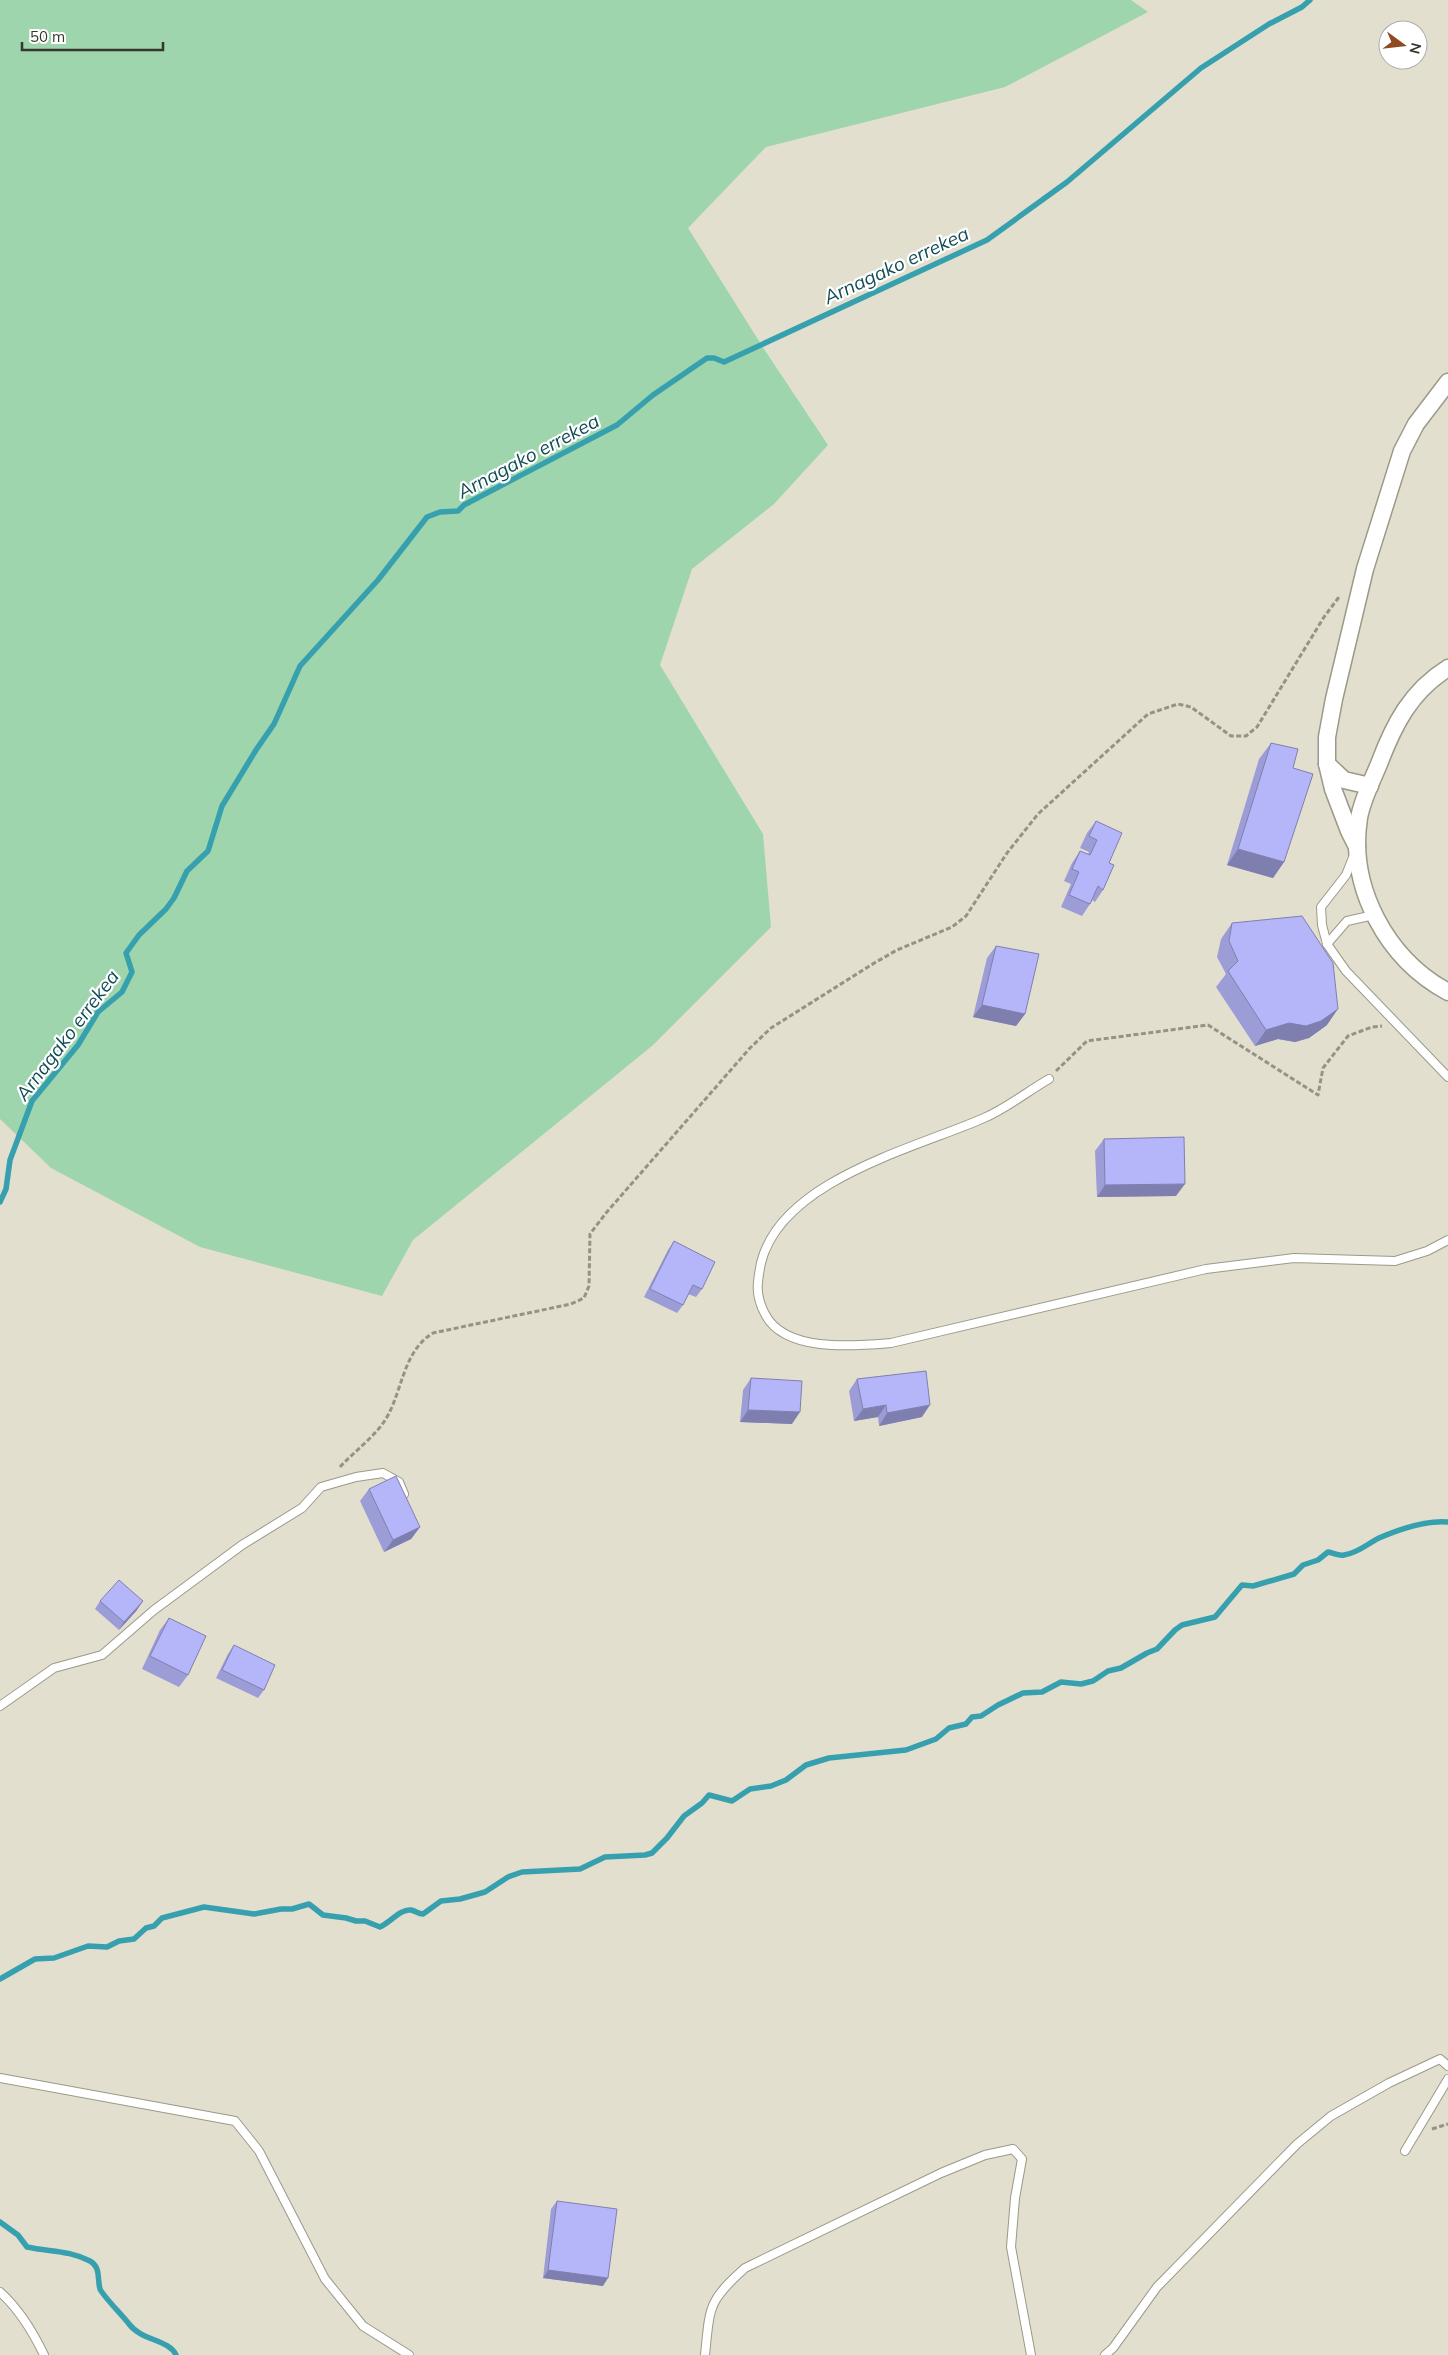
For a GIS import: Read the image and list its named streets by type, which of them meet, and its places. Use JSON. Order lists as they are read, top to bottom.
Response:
{
  "water": ["Arnagako errekea"],
  "scale_bar": "50 m",
  "north": "right"
}
